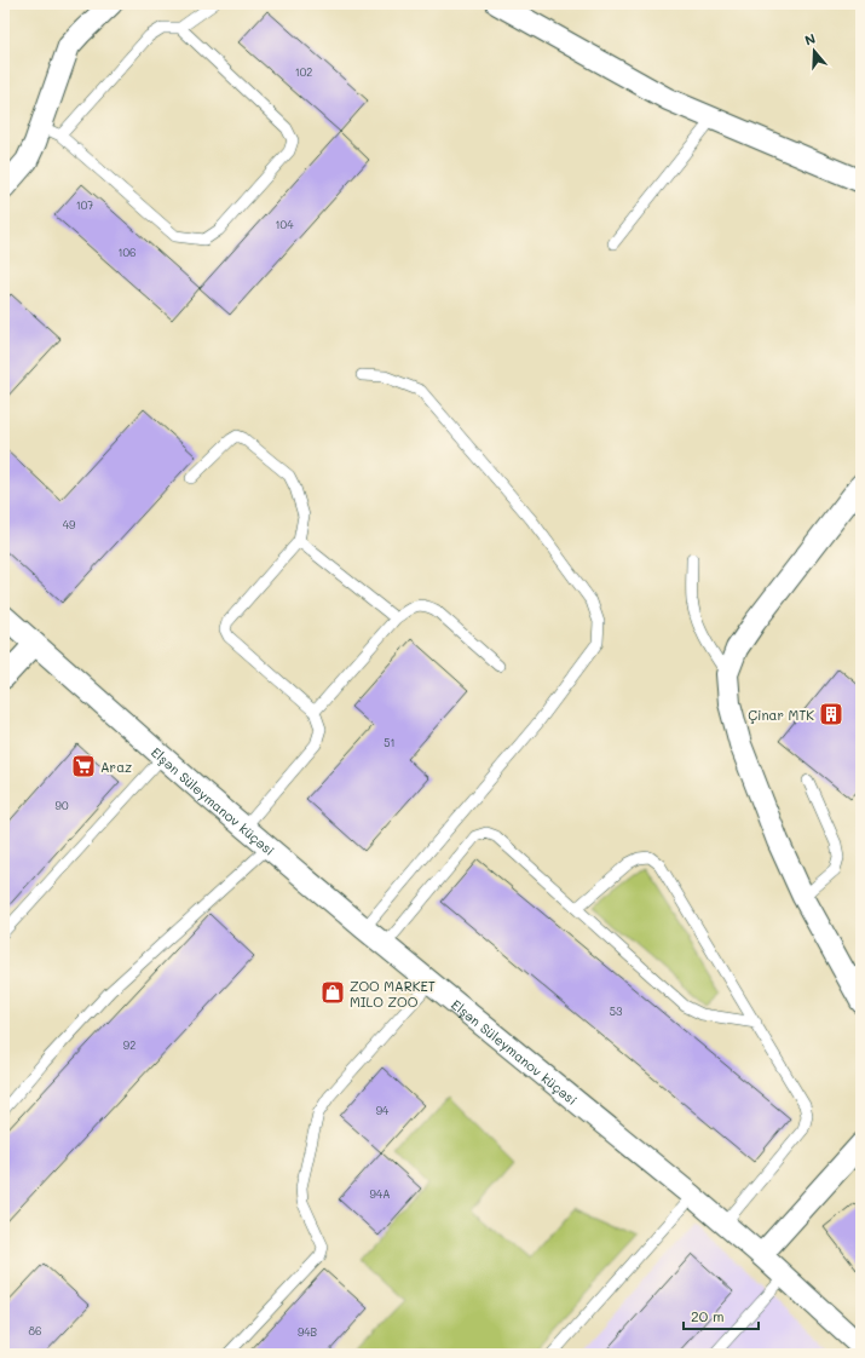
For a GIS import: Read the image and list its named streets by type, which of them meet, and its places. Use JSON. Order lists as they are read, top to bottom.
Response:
{
  "streets": {
    "street": ["Elşən Süleymanov küçəsi"]
  },
  "places": {
    "building": ["Çinar MTK"],
    "supermarket": ["Araz"],
    "shop": ["ZOO MARKET MILO ZOO"]
  },
  "house_numbers": [
    "102",
    "107",
    "104",
    "106",
    "49",
    "51",
    "90",
    "53",
    "92",
    "94",
    "94A",
    "86",
    "94B"
  ],
  "scale_bar": "20 m",
  "north": "top"
}
